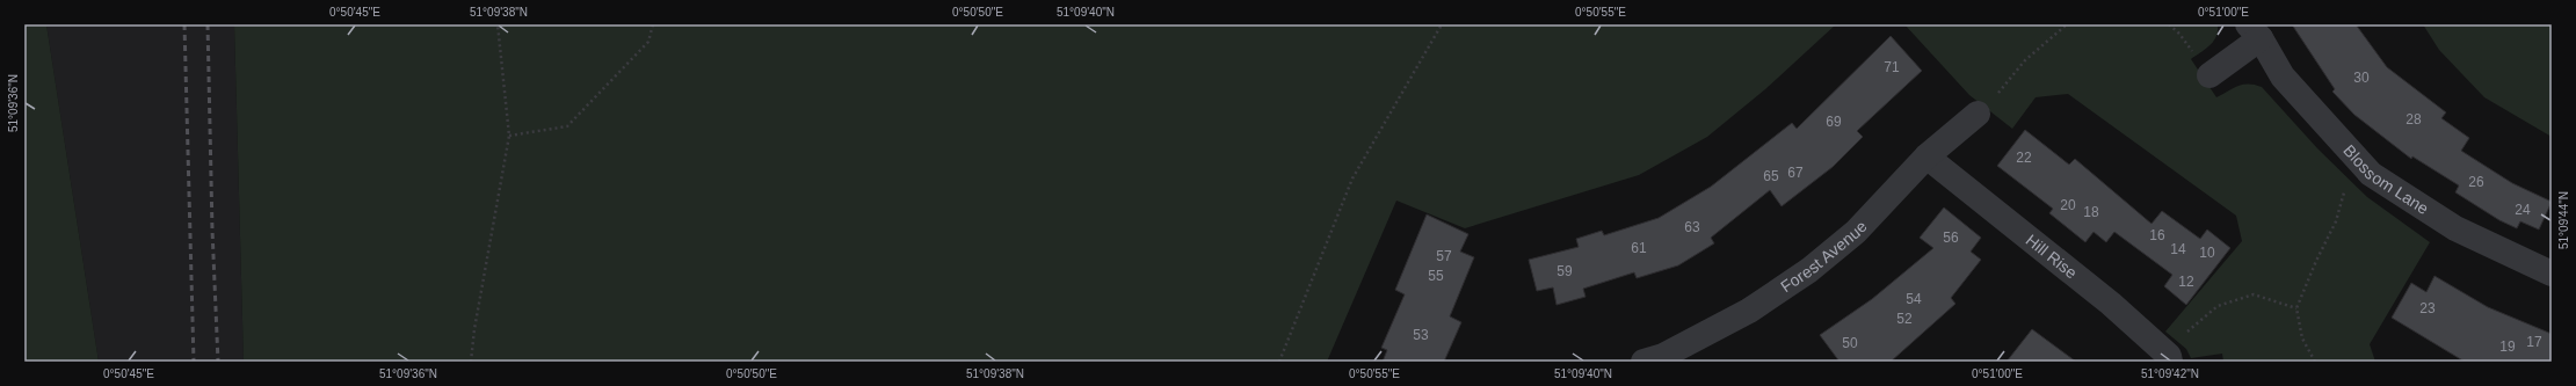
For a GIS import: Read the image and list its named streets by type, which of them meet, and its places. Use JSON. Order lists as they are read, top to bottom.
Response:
{
  "streets": {
    "street": ["Blossom Lane", "Forest Avenue", "Hill Rise"]
  },
  "crossings": [
    ["Forest Avenue", "Hill Rise"]
  ],
  "house_numbers": [
    "71",
    "30",
    "28",
    "69",
    "22",
    "67",
    "65",
    "26",
    "20",
    "24",
    "18",
    "63",
    "16",
    "56",
    "61",
    "14",
    "10",
    "57",
    "59",
    "55",
    "12",
    "54",
    "23",
    "52",
    "53",
    "17",
    "50",
    "19"
  ],
  "coordinates": [
    "0°50'45\"E",
    "51°09'38\"N",
    "0°50'50\"E",
    "51°09'40\"N",
    "0°50'55\"E",
    "0°51'00\"E",
    "51°09'36\"N",
    "51°09'44\"N",
    "51°09'42\"N"
  ]
}
